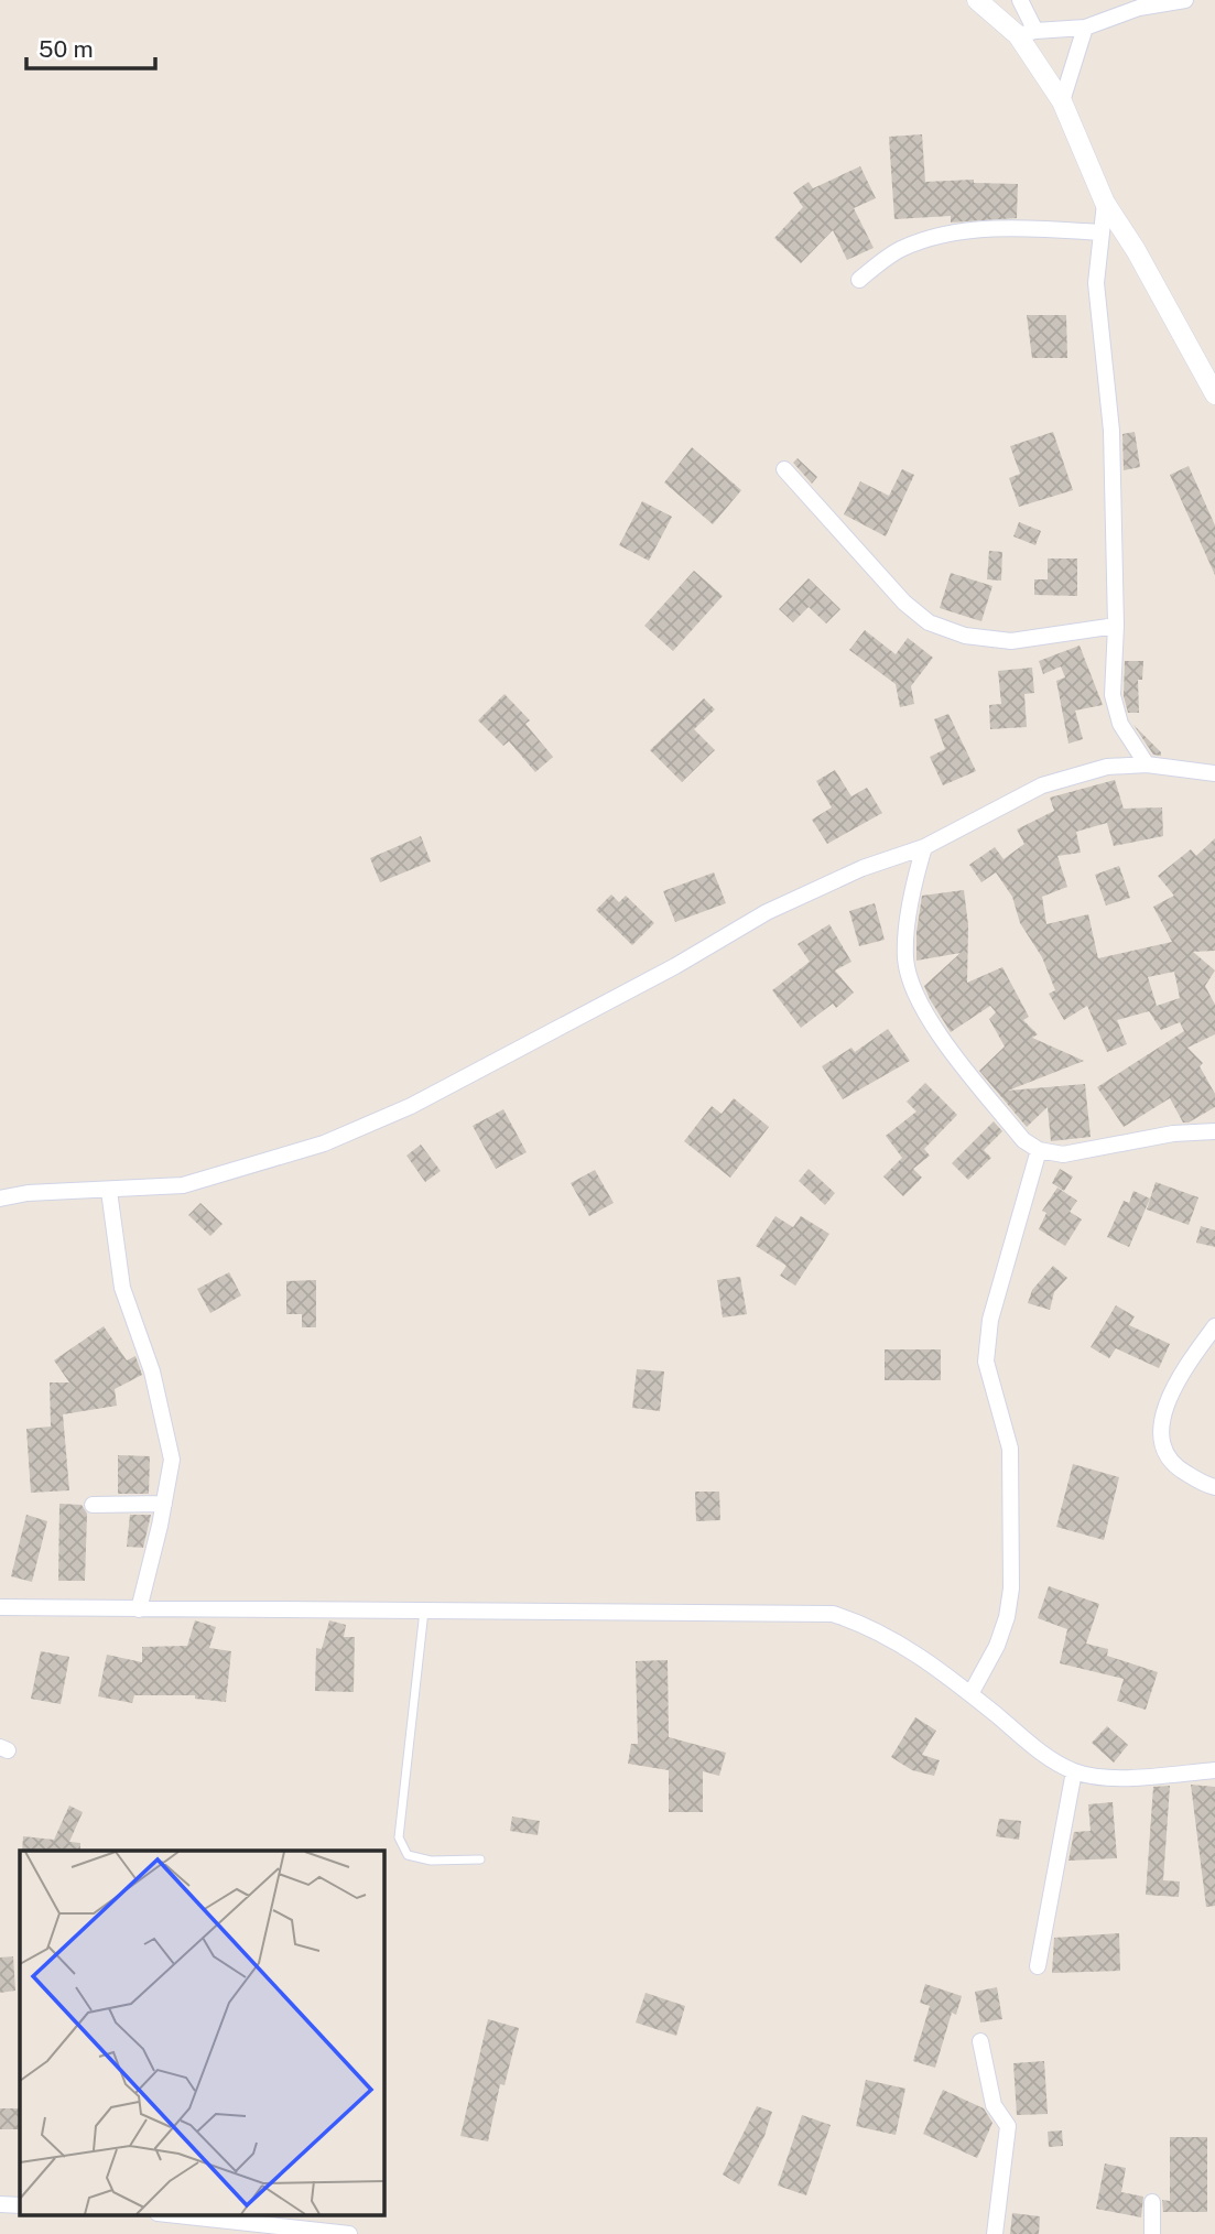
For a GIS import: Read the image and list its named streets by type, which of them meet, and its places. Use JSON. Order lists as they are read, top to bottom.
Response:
{
  "scale_bar": "50 m"
}
